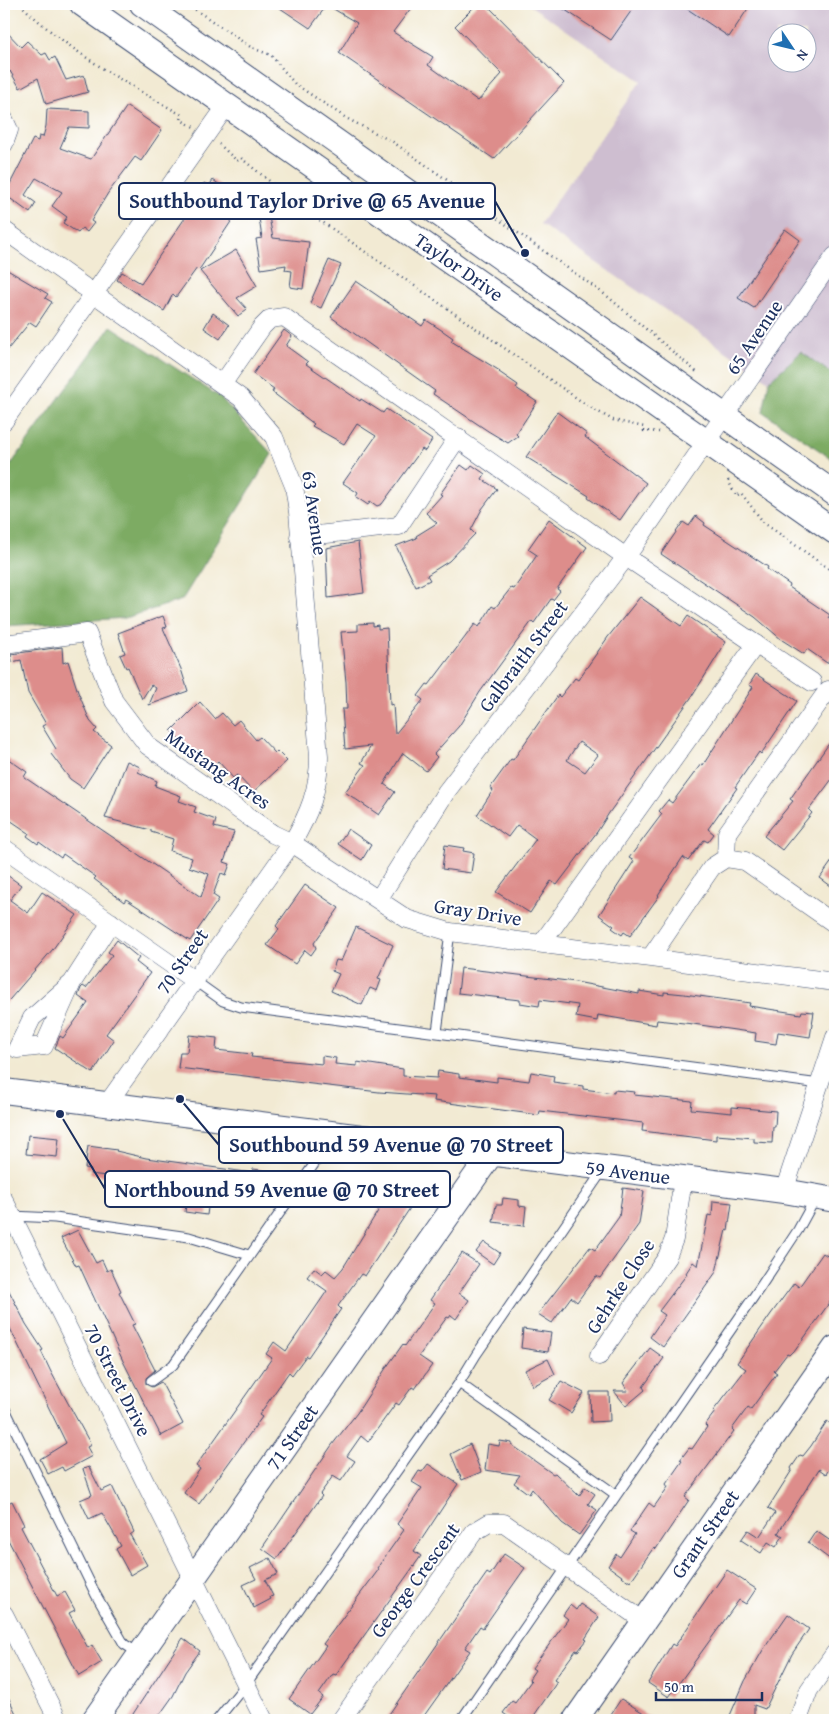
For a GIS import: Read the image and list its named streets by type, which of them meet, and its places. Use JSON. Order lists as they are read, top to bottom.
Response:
{
  "streets": {
    "street": [
      "Taylor Drive",
      "65 Avenue",
      "63 Avenue",
      "Galbraith Street",
      "Mustang Acres",
      "Gray Drive",
      "70 Street",
      "59 Avenue",
      "Gehrke Close",
      "70 Street Drive",
      "71 Street",
      "Grant Street",
      "George Crescent"
    ]
  },
  "crossings": [
    ["Taylor Drive", "65 Avenue"],
    ["Taylor Drive", "Galbraith Street"],
    ["65 Avenue", "Galbraith Street"],
    ["63 Avenue", "Mustang Acres"],
    ["63 Avenue", "Gray Drive"],
    ["63 Avenue", "70 Street"],
    ["Galbraith Street", "Gray Drive"],
    ["Mustang Acres", "Gray Drive"],
    ["Mustang Acres", "70 Street"],
    ["Gray Drive", "70 Street"],
    ["70 Street", "59 Avenue"],
    ["59 Avenue", "Gehrke Close"],
    ["59 Avenue", "71 Street"],
    ["70 Street Drive", "71 Street"],
    ["Grant Street", "George Crescent"]
  ],
  "places": ["Southbound Taylor Drive @ 65 Avenue", "Southbound 59 Avenue @ 70 Street", "Northbound 59 Avenue @ 70 Street"],
  "scale_bar": "50 m",
  "north": "bottom right"
}
